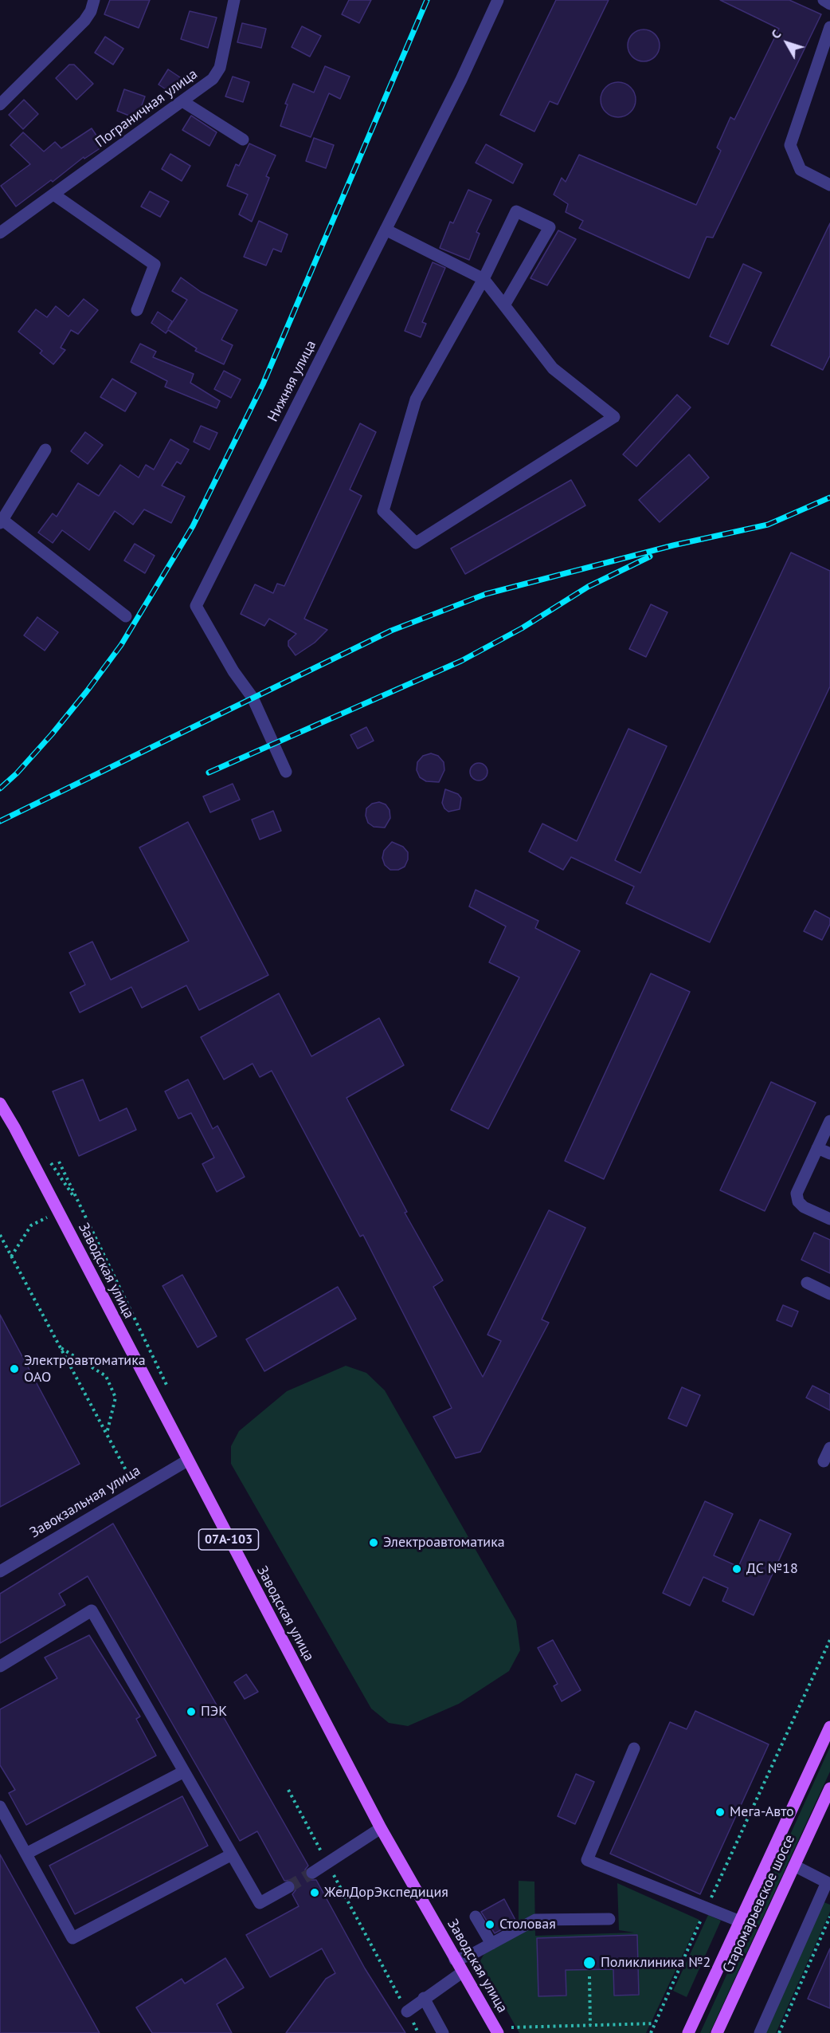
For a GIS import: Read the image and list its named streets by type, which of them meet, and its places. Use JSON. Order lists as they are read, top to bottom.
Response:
{
  "streets": {
    "main road": ["Заводская улица", "07А-103", "Старомарьевское шоссе"],
    "street": ["Пограничная улица", "Нижняя улица", "Завокзальная улица"]
  },
  "crossings": [
    ["Заводская улица", "Завокзальная улица"]
  ],
  "places": [
    "Электроавтоматика ОАО",
    "Электроавтоматика",
    "ДС №18",
    "ПЭК",
    "Мега-Авто",
    "ЖелДорЭкспедиция",
    "Столовая",
    "Поликлиника №2"
  ],
  "north": "top left"
}
